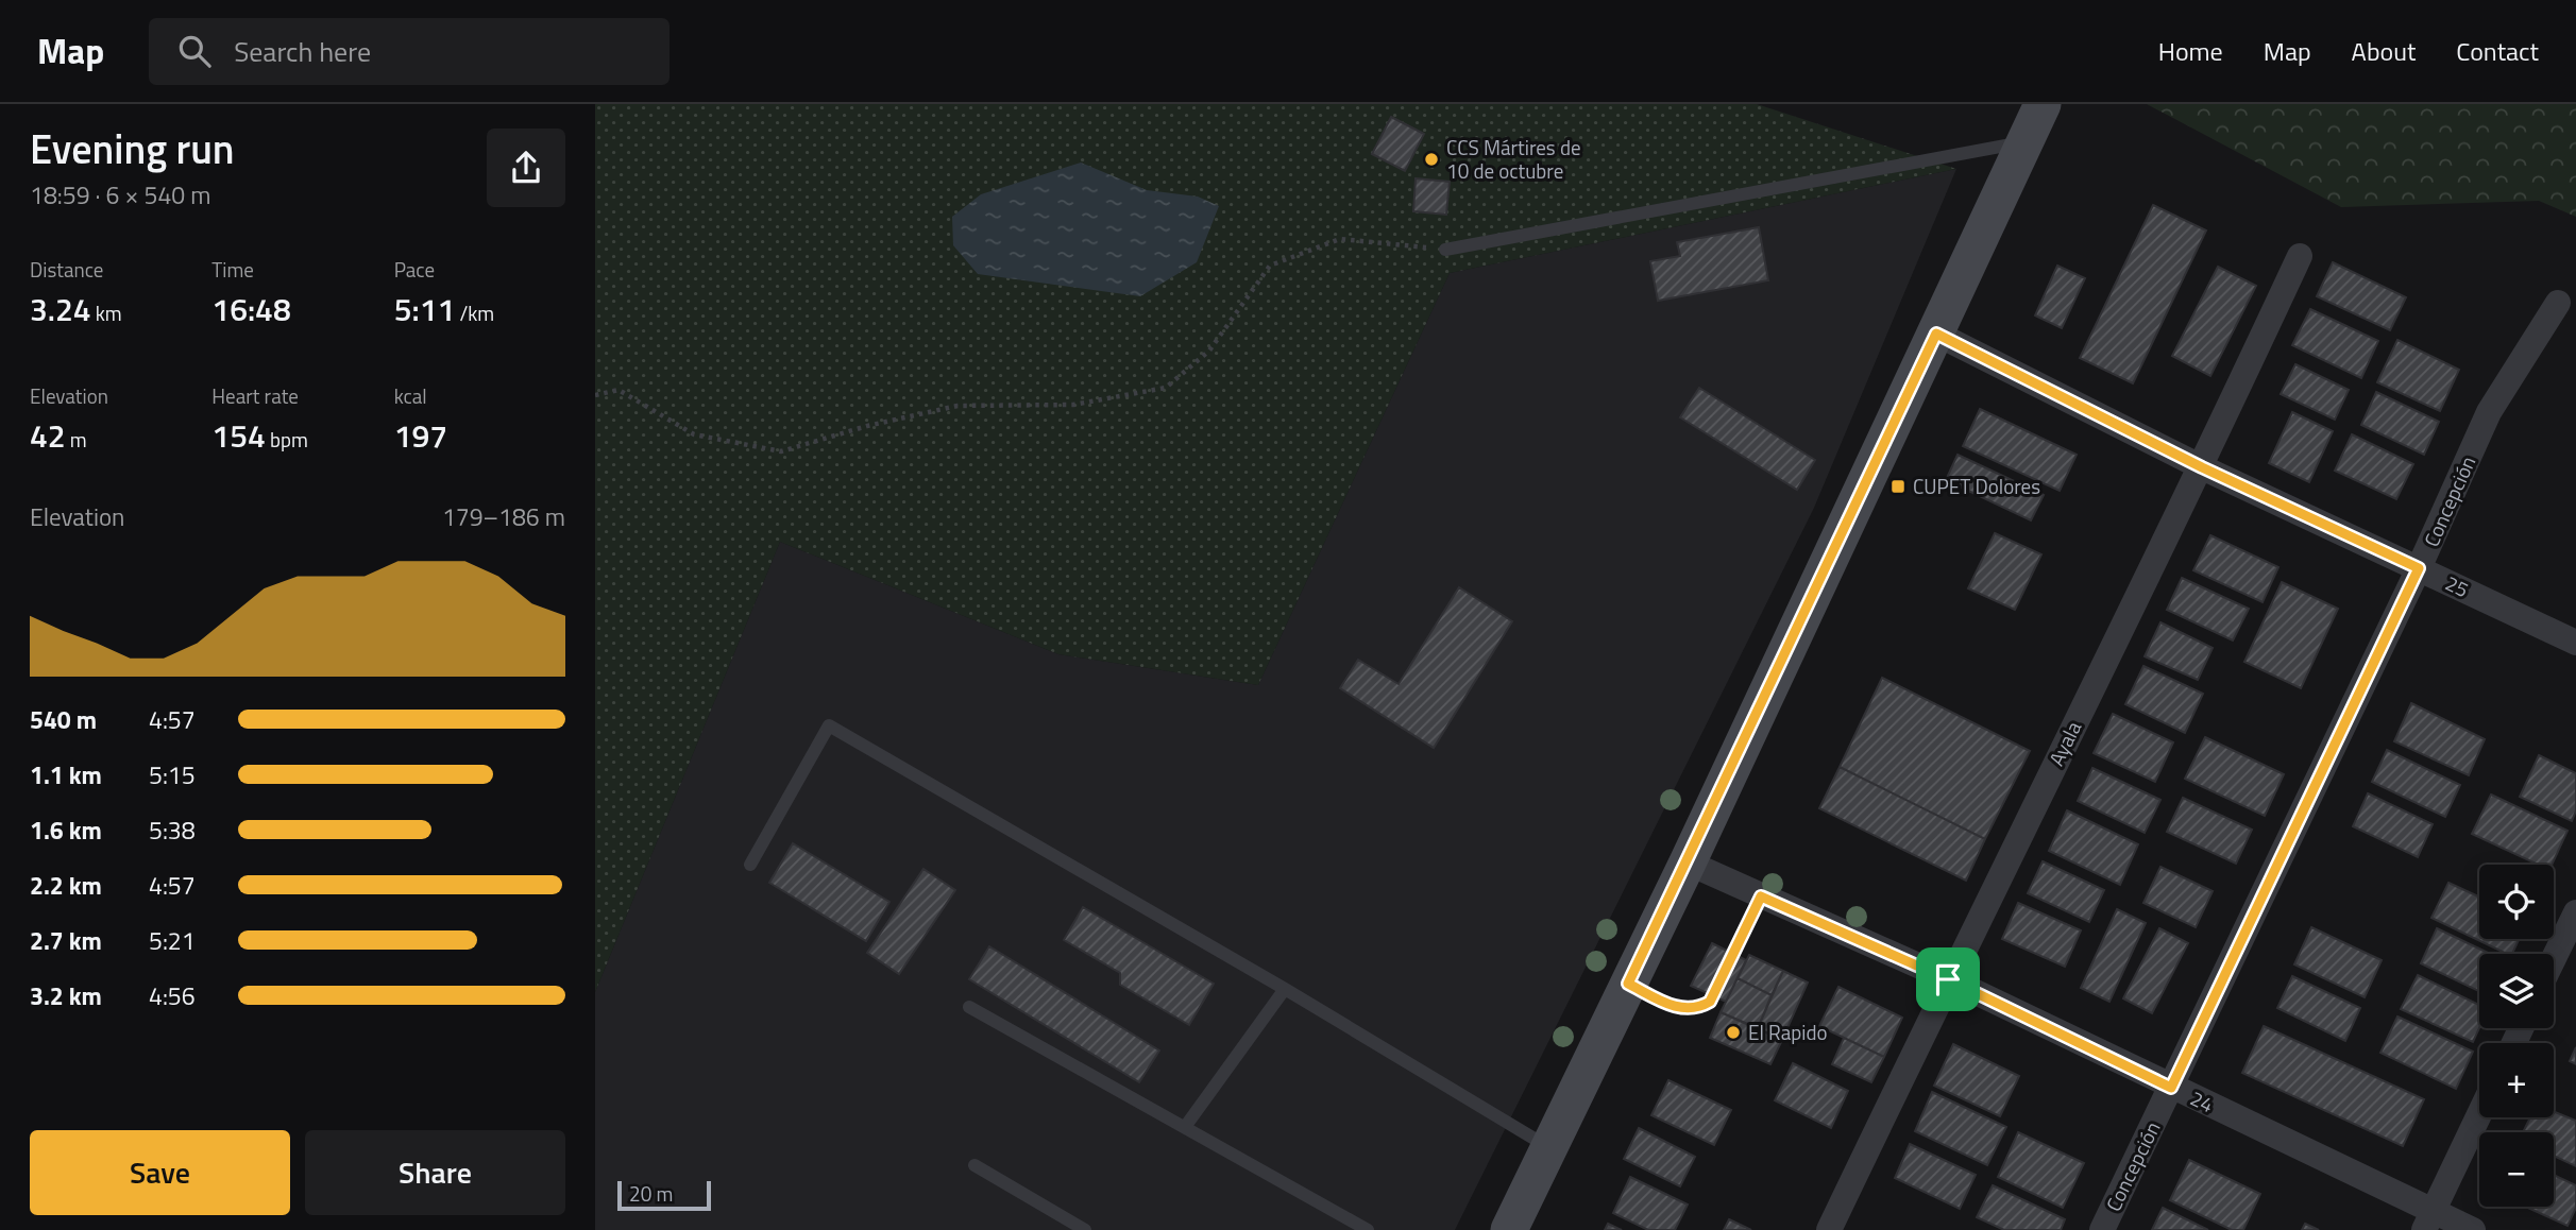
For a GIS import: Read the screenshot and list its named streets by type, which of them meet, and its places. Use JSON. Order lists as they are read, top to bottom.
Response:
{
  "streets": {
    "street": [
      "Concepción",
      "25",
      "Ayala",
      "24"
    ]
  },
  "crossings": [
    ["Concepción", "25"],
    ["Concepción", "24"],
    ["25", "Ayala"],
    ["Ayala", "24"]
  ],
  "places": {
    "other": ["CCS Mártires de 10 de octubre", "El Rapido"],
    "transit": ["CUPET Dolores"]
  },
  "scale_bar": "20 m",
  "page": {
    "header": "Map",
    "search": "Search here",
    "nav": [
      "Home",
      "Map",
      "About",
      "Contact"
    ],
    "heading": ["Evening run", "18:59 · 6 × 540 m"],
    "stats": [
      ["Distance", "3.24 km"],
      ["Time", "16:48"],
      ["Pace", "5:11 /km"],
      ["Elevation", "42 m"],
      ["Heart rate", "154 bpm"],
      ["kcal", "197"]
    ],
    "chart": ["Elevation", "179–186 m"],
    "list": [
      {
        "name": "540 m",
        "note": "4:57"
      },
      {
        "name": "1.1 km",
        "note": "5:15"
      },
      {
        "name": "1.6 km",
        "note": "5:38"
      },
      {
        "name": "2.2 km",
        "note": "4:57"
      },
      {
        "name": "2.7 km",
        "note": "5:21"
      },
      {
        "name": "3.2 km",
        "note": "4:56"
      }
    ],
    "map_buttons": ["+", "−"],
    "buttons": ["Save", "Share"],
    "scale": "20 m"
  }
}
